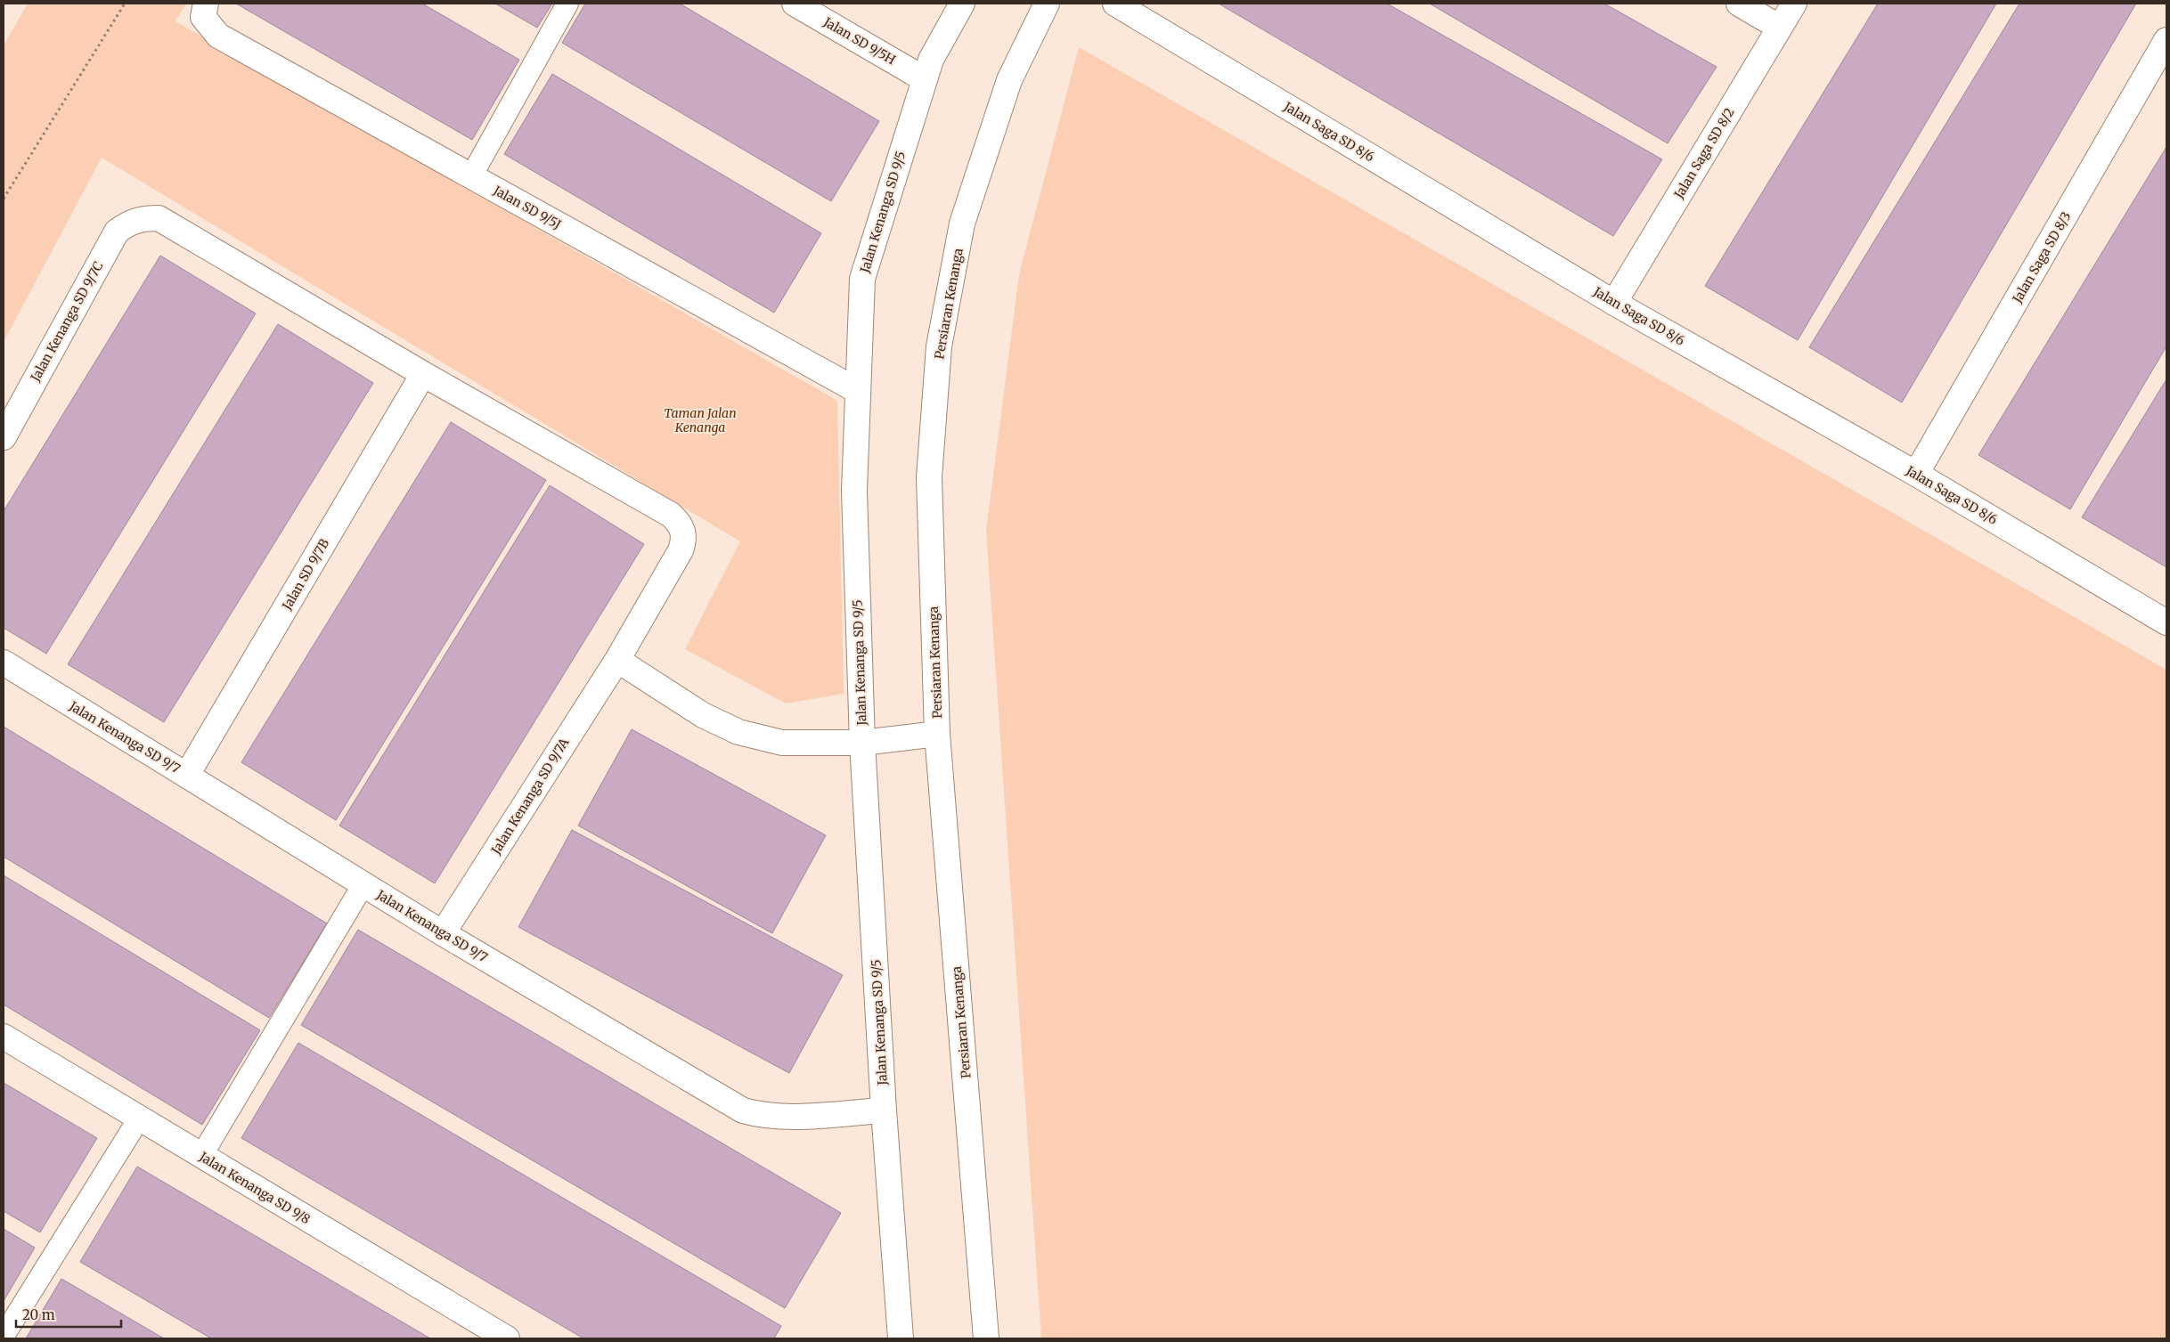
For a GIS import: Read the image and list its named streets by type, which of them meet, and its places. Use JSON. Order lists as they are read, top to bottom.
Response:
{
  "streets": {
    "street": [
      "Jalan SD 9/5H",
      "Jalan Saga SD 8/6",
      "Jalan Saga SD 8/2",
      "Jalan SD 9/5J",
      "Jalan Kenanga SD 9/5",
      "Jalan Saga SD 8/3",
      "Persiaran Kenanga",
      "Jalan Kenanga SD 9/7C",
      "Jalan SD 9/7B",
      "Jalan Kenanga SD 9/7",
      "Jalan Kenanga SD 9/7A",
      "Jalan Kenanga SD 9/8"
    ]
  },
  "crossings": [
    ["Jalan SD 9/5H", "Jalan Kenanga SD 9/5"],
    ["Jalan Saga SD 8/6", "Jalan Saga SD 8/2"],
    ["Jalan Saga SD 8/6", "Jalan Saga SD 8/3"],
    ["Jalan SD 9/5J", "Jalan Kenanga SD 9/5"],
    ["Jalan Kenanga SD 9/5", "Jalan Kenanga SD 9/7"],
    ["Jalan Kenanga SD 9/7C", "Jalan Kenanga SD 9/7A"],
    ["Jalan SD 9/7B", "Jalan Kenanga SD 9/7"],
    ["Jalan SD 9/7B", "Jalan Kenanga SD 9/7A"],
    ["Jalan Kenanga SD 9/7", "Jalan Kenanga SD 9/7A"]
  ],
  "parks": ["Taman Jalan Kenanga"],
  "scale_bar": "20 m"
}
